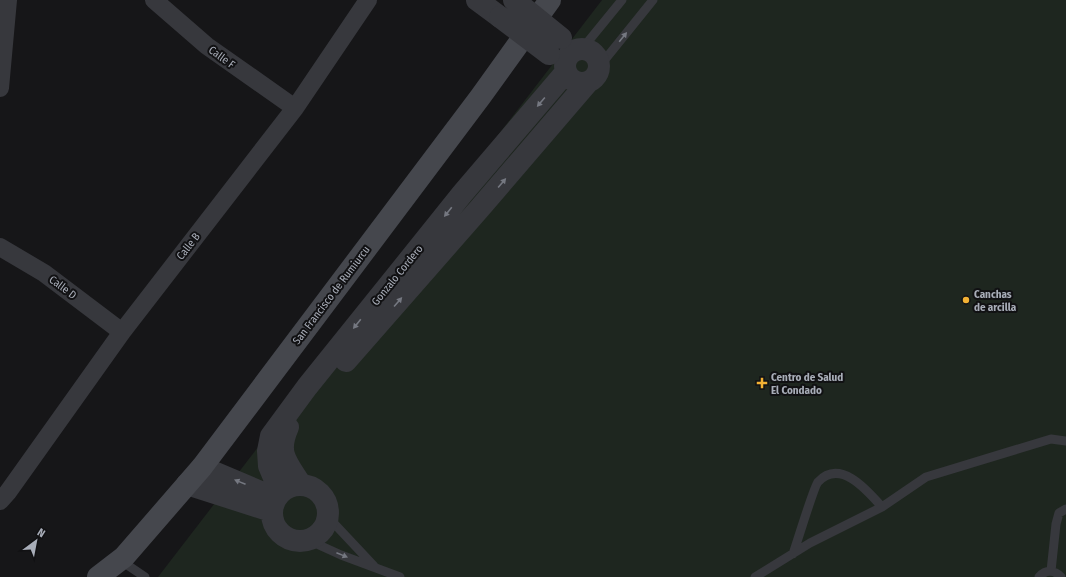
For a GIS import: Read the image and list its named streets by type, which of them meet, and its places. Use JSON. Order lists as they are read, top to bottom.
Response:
{
  "streets": {
    "main road": ["San Francisco de Rumiurcu"],
    "street": [
      "Calle F",
      "Calle B",
      "Gonzalo Cordero",
      "Calle D"
    ]
  },
  "crossings": [
    ["Calle F", "Calle B"],
    ["Calle B", "Calle D"]
  ],
  "places": {
    "other": ["Canchas de arcilla"],
    "health": ["Centro de Salud El Condado"]
  },
  "north": "top right"
}
